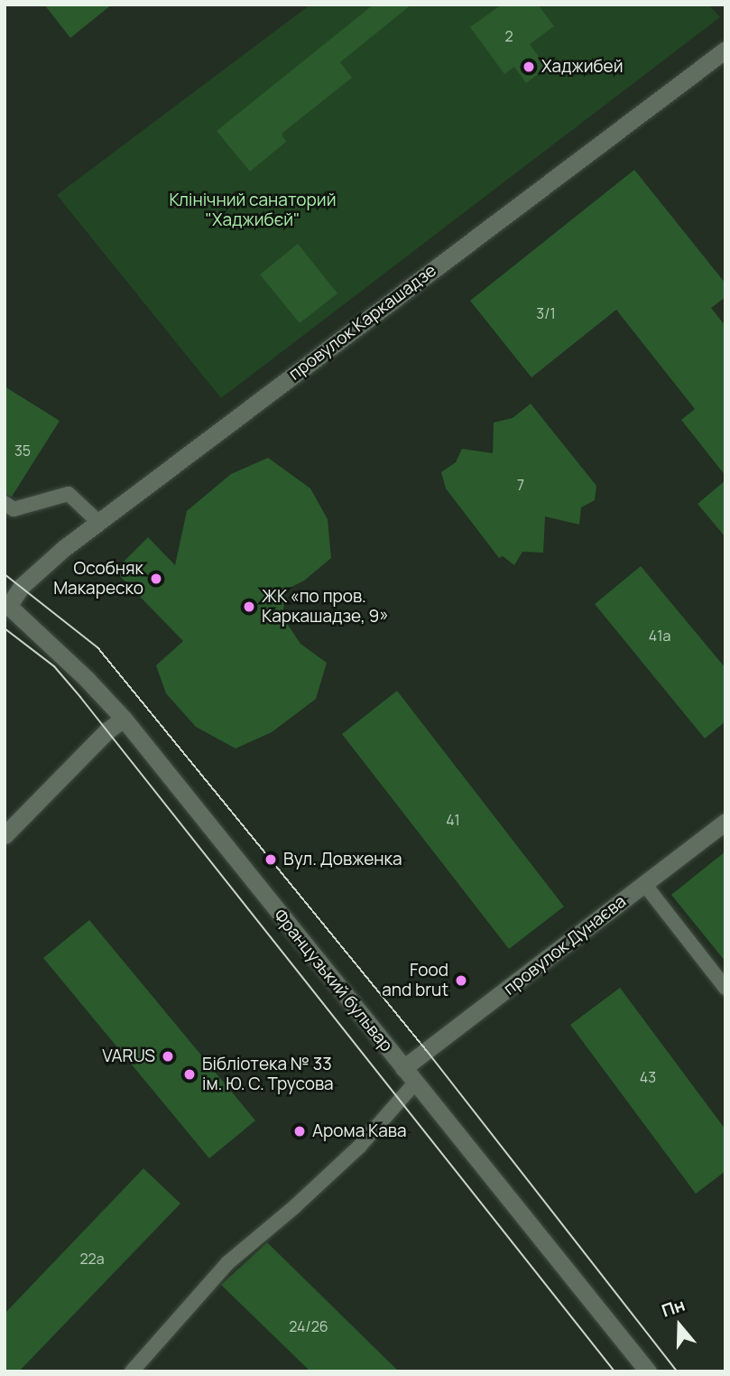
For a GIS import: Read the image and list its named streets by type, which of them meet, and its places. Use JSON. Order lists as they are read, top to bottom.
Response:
{
  "streets": {
    "street": ["провулок Каркашадзе", "провулок Дунаєва", "Французький бульвар"]
  },
  "crossings": [
    ["провулок Каркашадзе", "Французький бульвар"],
    ["провулок Дунаєва", "Французький бульвар"]
  ],
  "parks": ["Клінічний санаторий \"Хаджибєй\""],
  "places": [
    "Хаджибей",
    "Особняк Макареско",
    "ЖК «по пров. Каркашадзе, 9»",
    "Вул. Довженка",
    "Food and brut",
    "VARUS",
    "Бібліотека № 33 ім. Ю. С. Трусова",
    "Арома Кава"
  ],
  "house_numbers": [
    "2",
    "3/1",
    "35",
    "7",
    "41а",
    "41",
    "43",
    "22а",
    "24/26"
  ],
  "north": "top"
}
